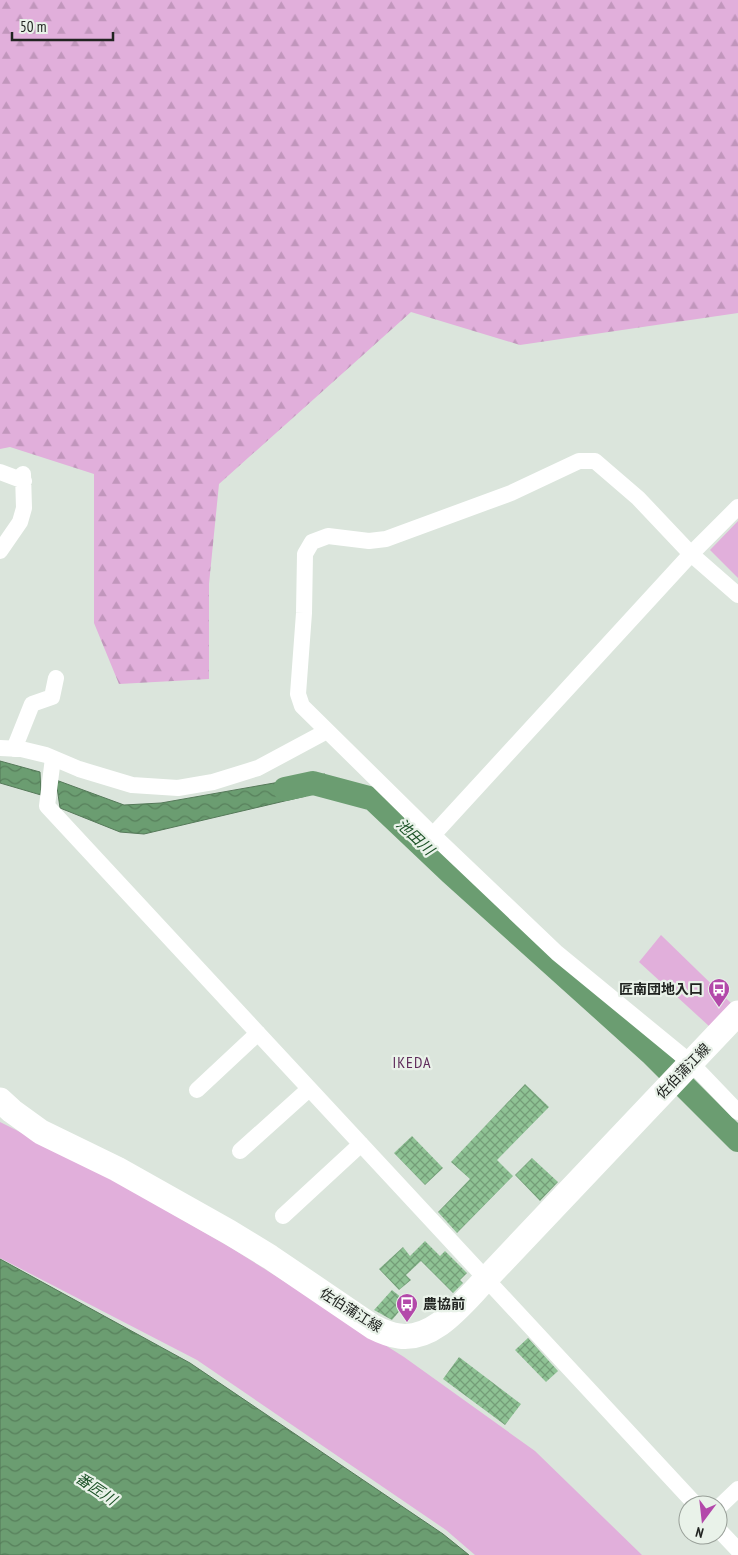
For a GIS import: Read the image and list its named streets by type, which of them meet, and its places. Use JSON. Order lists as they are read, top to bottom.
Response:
{
  "streets": {
    "main road": ["佐伯蒲江線"]
  },
  "districts": ["IKEDA"],
  "water": ["池田川", "番匠川"],
  "places": {
    "bus stop": ["匠南団地入口", "農協前"]
  },
  "scale_bar": "50 m",
  "north": "bottom"
}
